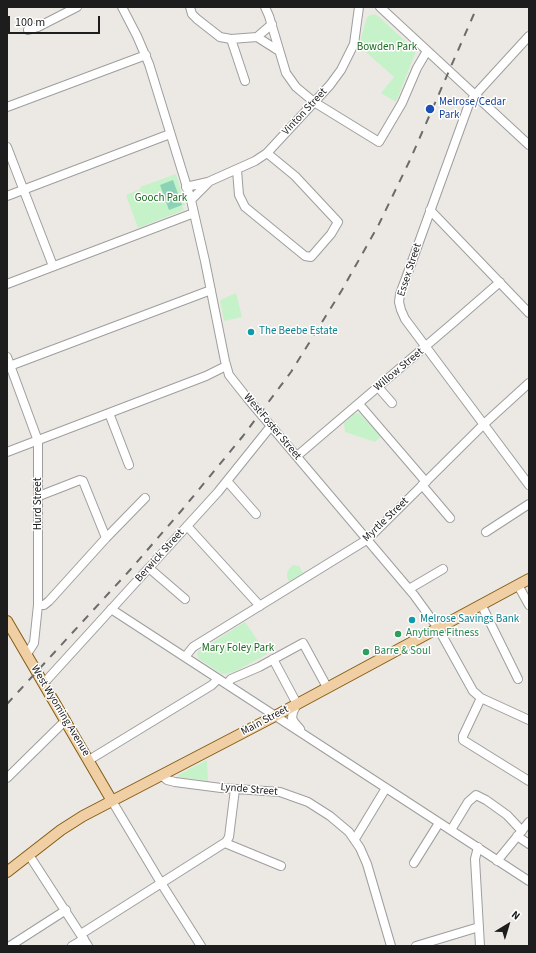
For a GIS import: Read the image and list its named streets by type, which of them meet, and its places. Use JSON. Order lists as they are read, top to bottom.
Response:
{
  "streets": {
    "main road": ["West Wyoming Avenue", "Main Street"],
    "street": [
      "Vinton Street",
      "Essex Street",
      "Willow Street",
      "West Foster Street",
      "Hurd Street",
      "Myrtle Street",
      "Berwick Street",
      "Lynde Street"
    ]
  },
  "crossings": [
    ["Vinton Street", "West Foster Street"],
    ["Essex Street", "Willow Street"],
    ["Essex Street", "Myrtle Street"],
    ["Willow Street", "West Foster Street"],
    ["West Foster Street", "Myrtle Street"],
    ["West Foster Street", "Berwick Street"],
    ["West Foster Street", "Main Street"],
    ["Hurd Street", "West Wyoming Avenue"],
    ["Berwick Street", "West Wyoming Avenue"],
    ["West Wyoming Avenue", "Main Street"],
    ["Main Street", "Lynde Street"]
  ],
  "parks": ["Bowden Park", "Gooch Park", "Mary Foley Park"],
  "places": [
    "Melrose/Cedar Park",
    "The Beebe Estate",
    "Melrose Savings Bank",
    "Anytime Fitness",
    "Barre & Soul"
  ],
  "scale_bar": "100 m",
  "north": "top right"
}
